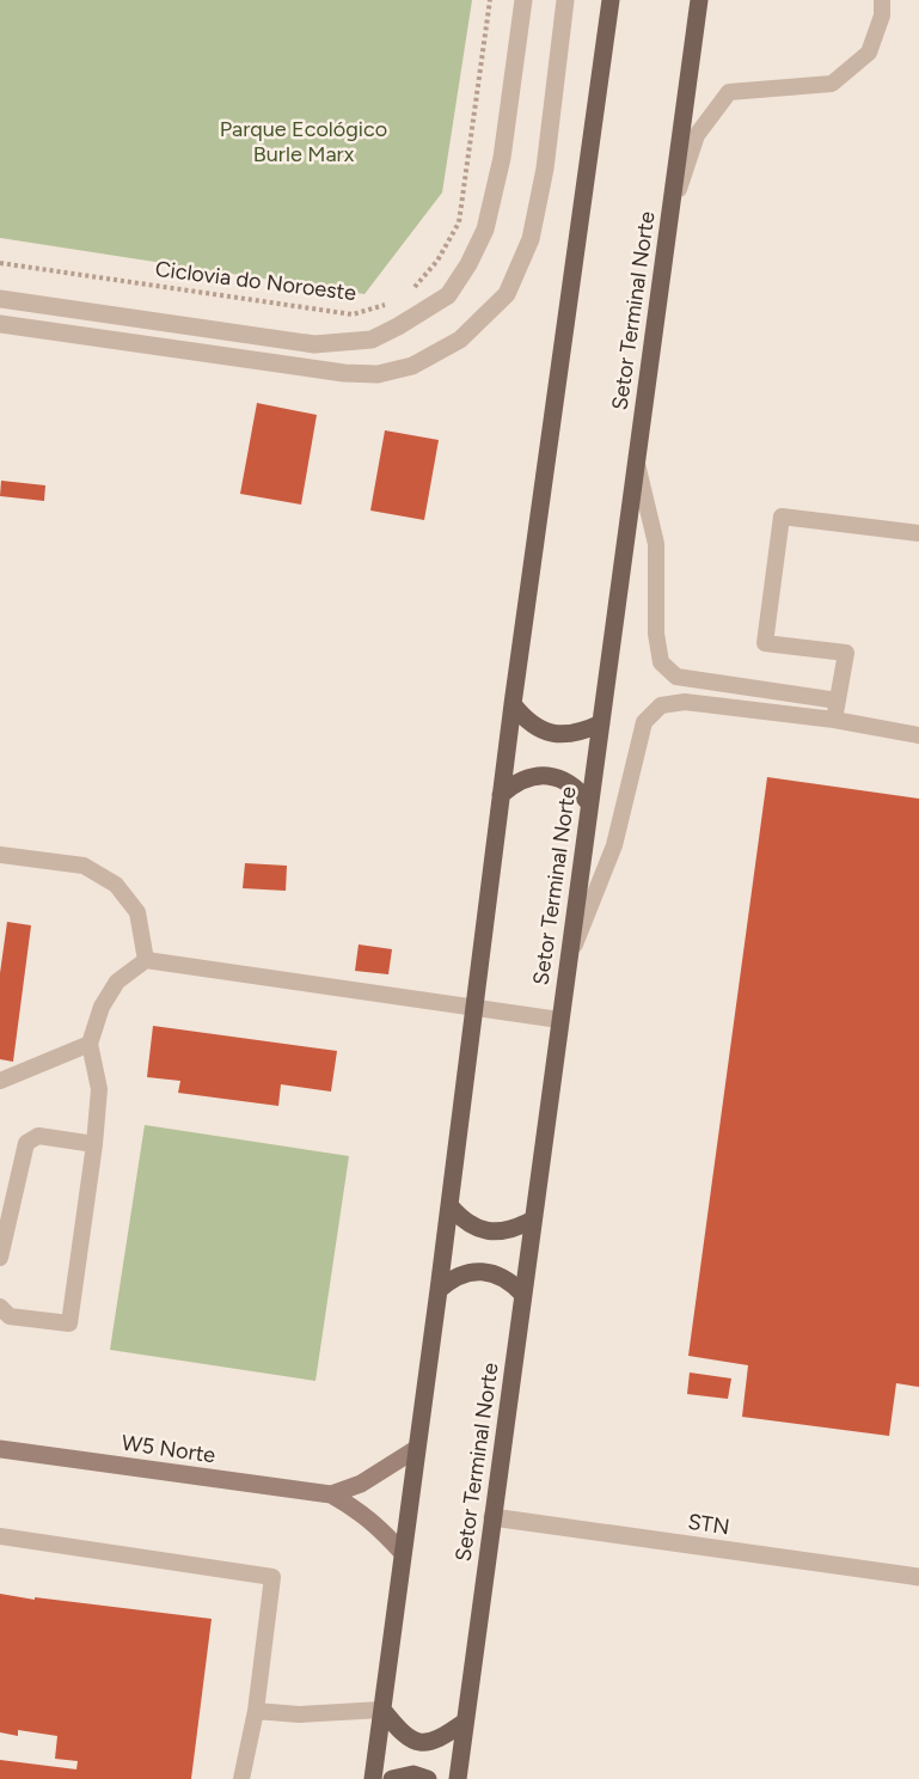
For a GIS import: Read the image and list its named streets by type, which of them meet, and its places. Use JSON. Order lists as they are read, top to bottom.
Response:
{
  "streets": {
    "main road": ["Setor Terminal Norte", "W5 Norte"],
    "street": ["STN"],
    "path": ["Ciclovia do Noroeste"]
  },
  "crossings": [
    ["Setor Terminal Norte", "STN"]
  ],
  "parks": ["Parque Ecológico Burle Marx"]
}
